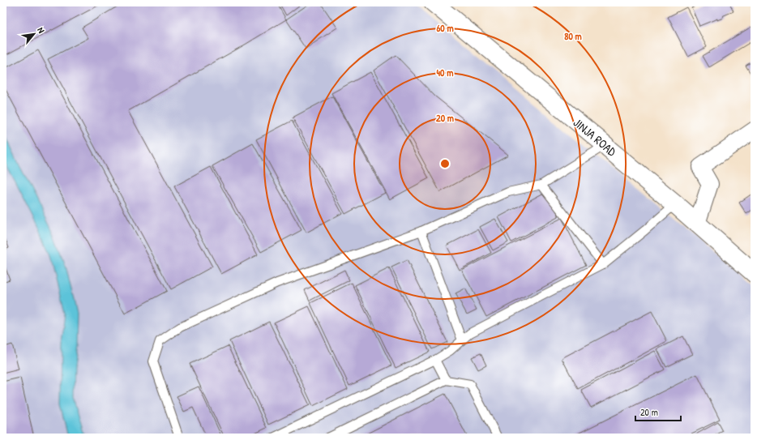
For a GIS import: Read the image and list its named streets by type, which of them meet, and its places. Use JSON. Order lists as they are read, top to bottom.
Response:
{
  "streets": {
    "highway": ["JINJA ROAD"]
  },
  "scale_bar": "20 m",
  "north": "top right",
  "rings": [
    "60 m",
    "80 m",
    "40 m",
    "20 m"
  ]
}
